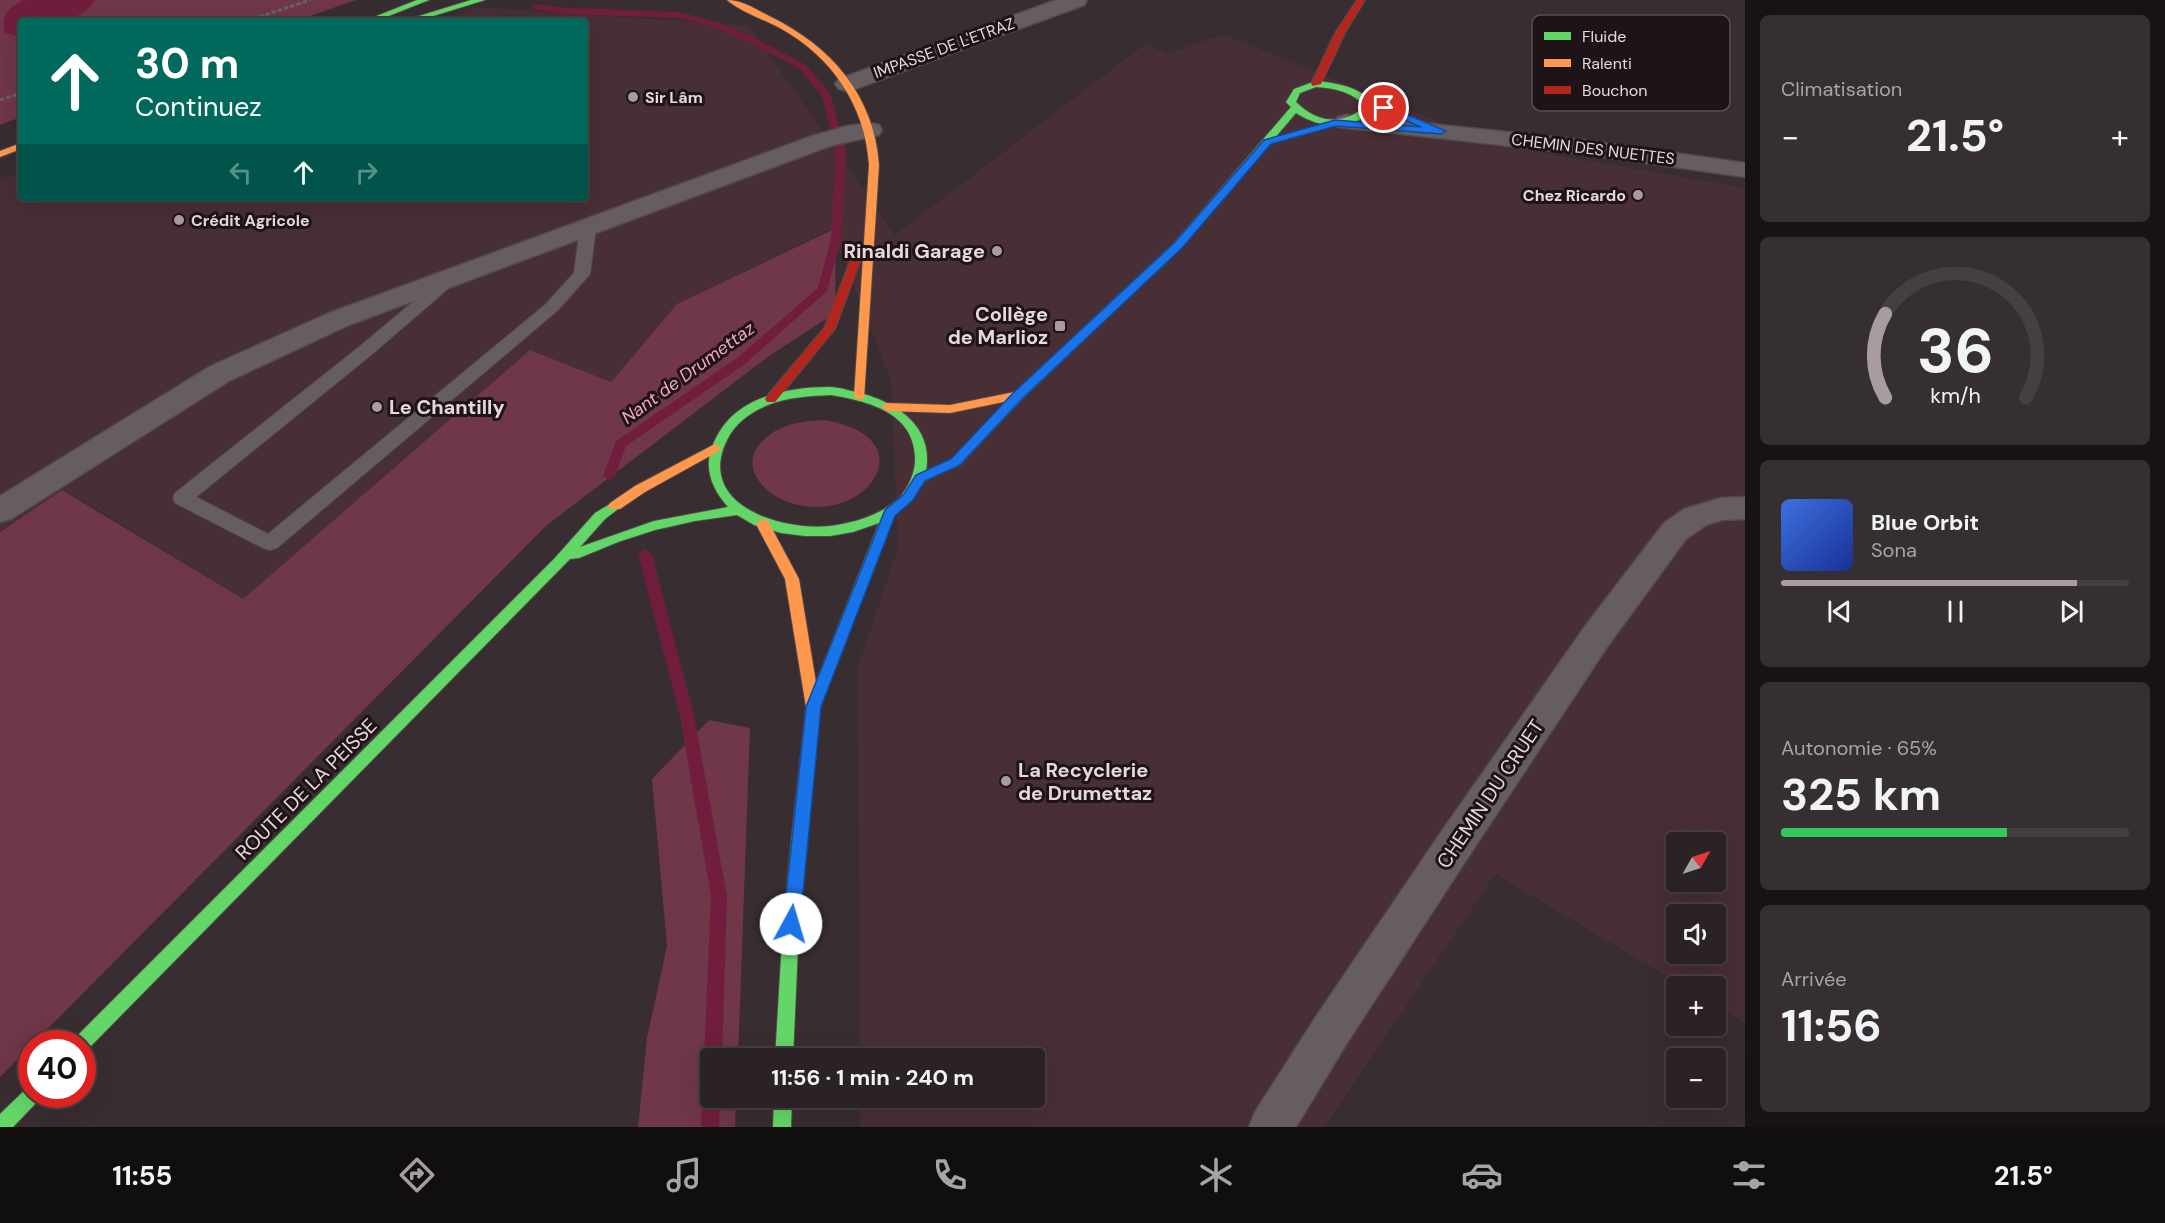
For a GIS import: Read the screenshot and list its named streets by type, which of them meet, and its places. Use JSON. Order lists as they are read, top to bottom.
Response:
{
  "streets": {
    "main road": ["ROUTE DE LA PEISSE"],
    "street": ["IMPASSE DE L'ETRAZ", "CHEMIN DES NUETTES", "CHEMIN DU CRUET"]
  },
  "water": ["Nant de Drumettaz"],
  "places": {
    "other": [
      "Sir Lâm",
      "Chez Ricardo",
      "Crédit Agricole",
      "Rinaldi Garage",
      "Le Chantilly",
      "La Recyclerie de Drumettaz"
    ],
    "transit": ["Collège de Marlioz"]
  },
  "legend": ["Fluide", "Ralenti", "Bouchon"],
  "north": "top right",
  "page": {
    "tile": [
      "Climatisation",
      ["Autonomie · 65%", "325 km"],
      ["Arrivée", "11:56"]
    ],
    "turn": ["30 m", "Continuez"],
    "heat": ["−", "21.5°", "+"],
    "song": ["Blue Orbit", "Sona"],
    "map_buttons": ["+", "−"],
    "limit": "40",
    "trip": "11:56 · 1 min · 240 m",
    "tabs": ["11:55", "21.5°"],
    "gauge": ["36", "km/h"]
  }
}
